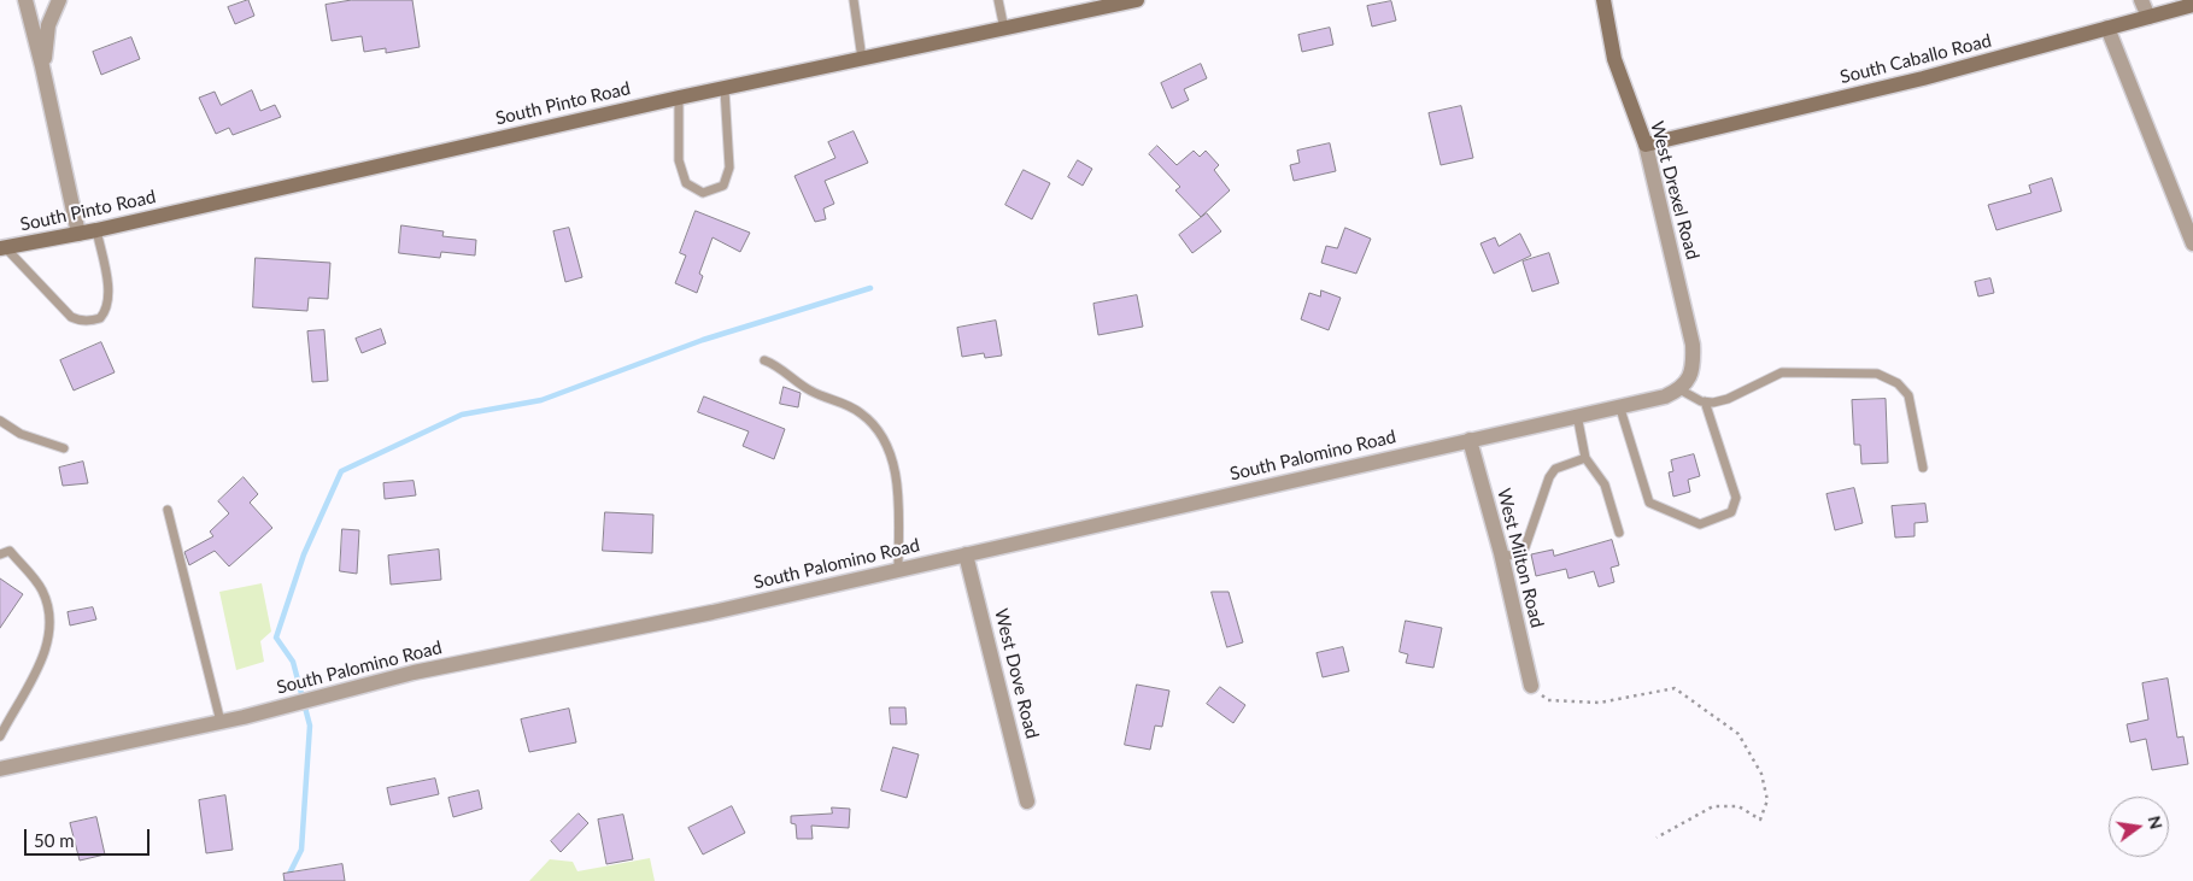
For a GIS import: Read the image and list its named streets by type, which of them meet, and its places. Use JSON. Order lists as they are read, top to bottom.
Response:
{
  "streets": {
    "street": [
      "South Caballo Road",
      "South Pinto Road",
      "West Drexel Road",
      "South Palomino Road",
      "West Milton Road",
      "West Dove Road"
    ]
  },
  "crossings": [
    ["South Caballo Road", "West Drexel Road"],
    ["West Drexel Road", "South Palomino Road"],
    ["South Palomino Road", "West Milton Road"],
    ["South Palomino Road", "West Dove Road"]
  ],
  "scale_bar": "50 m",
  "north": "right"
}
